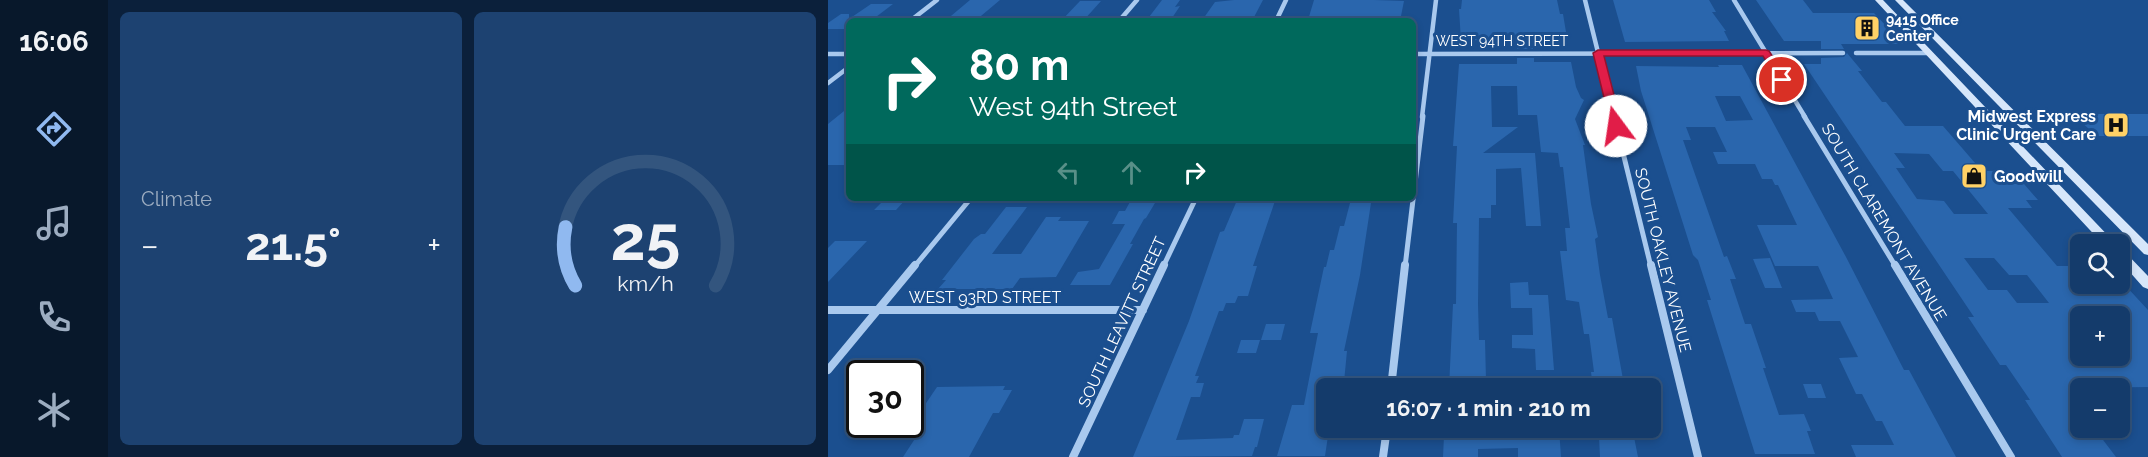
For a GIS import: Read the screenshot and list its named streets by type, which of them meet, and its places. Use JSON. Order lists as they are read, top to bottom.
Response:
{
  "streets": {
    "street": [
      "WEST 94TH STREET",
      "SOUTH CLAREMONT AVENUE",
      "SOUTH OAKLEY AVENUE",
      "WEST 93RD STREET",
      "SOUTH LEAVITT STREET"
    ]
  },
  "crossings": [
    ["WEST 94TH STREET", "SOUTH CLAREMONT AVENUE"],
    ["WEST 94TH STREET", "SOUTH OAKLEY AVENUE"],
    ["WEST 93RD STREET", "SOUTH LEAVITT STREET"]
  ],
  "places": {
    "building": ["9415 Office Center"],
    "hospital": ["Midwest Express Clinic Urgent Care"],
    "shop": ["Goodwill"]
  },
  "page": {
    "tabs": "16:06",
    "tile": "Climate",
    "turn": ["80 m", "West 94th Street"],
    "heat": ["−", "21.5°", "+"],
    "map_buttons": ["+", "−"],
    "limit": "30",
    "trip": "16:07 · 1 min · 210 m",
    "gauge": ["25", "km/h"]
  }
}
